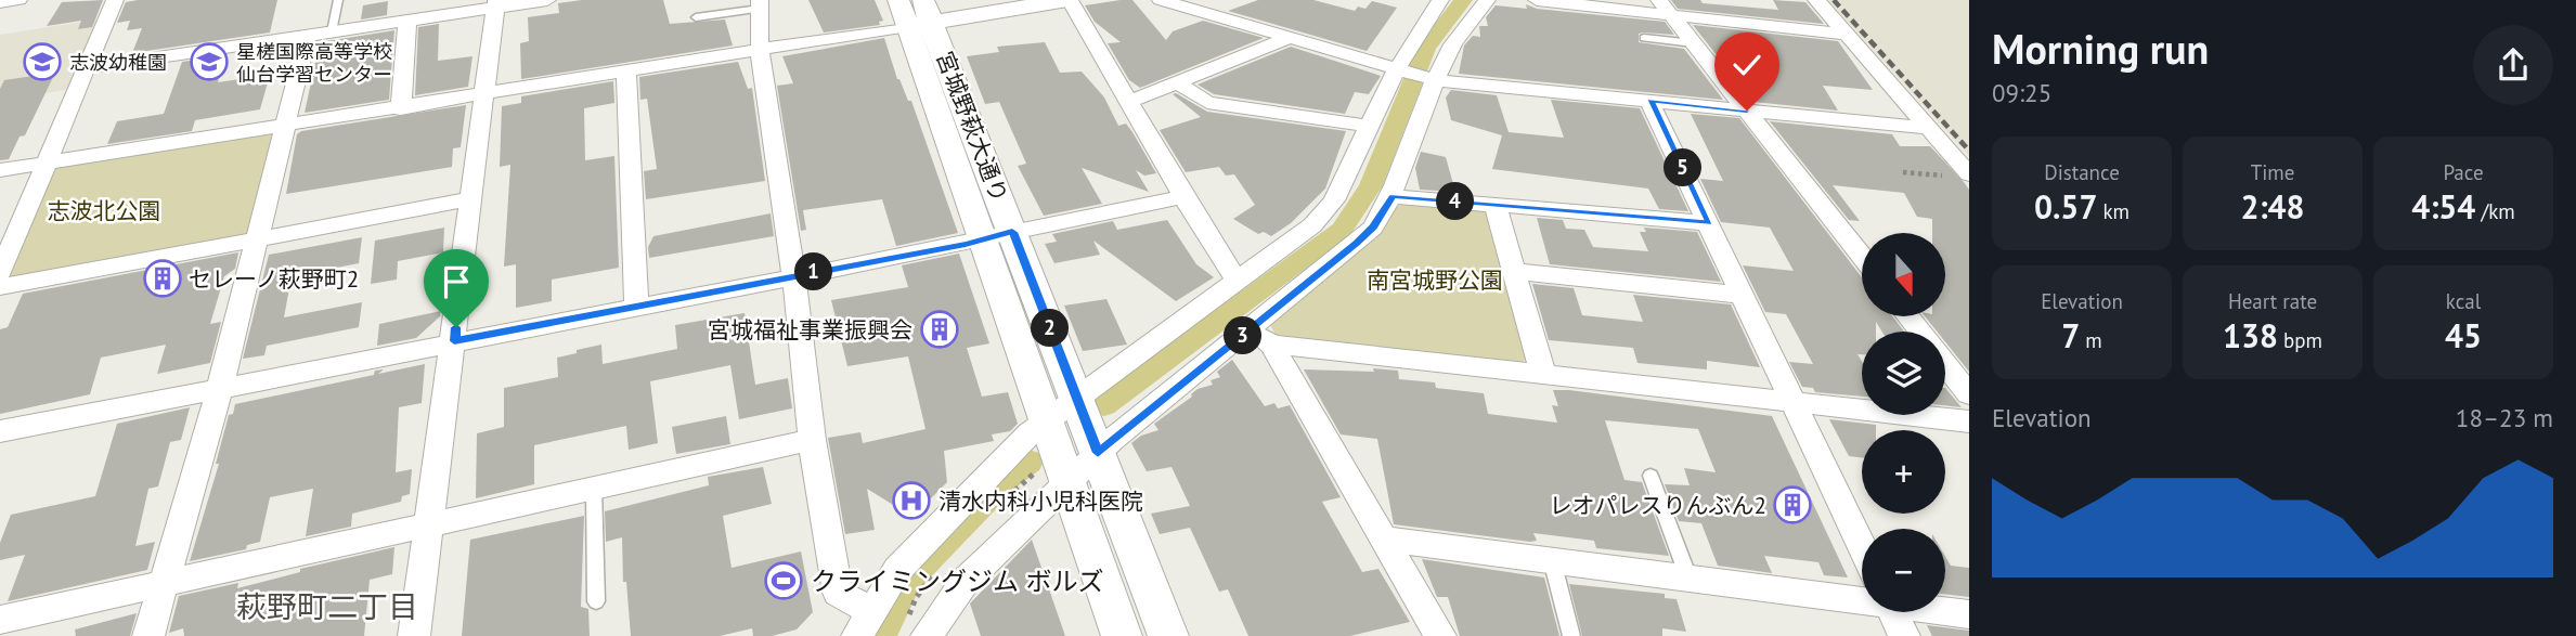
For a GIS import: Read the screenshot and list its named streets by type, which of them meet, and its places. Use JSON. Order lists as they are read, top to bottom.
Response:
{
  "streets": {
    "street": ["宮城野萩大通り"]
  },
  "districts": ["萩野町二丁目"],
  "parks": ["志波北公園", "南宮城野公園"],
  "places": {
    "school or university": ["志波幼稚園", "星槎国際高等学校 仙台学習センター"],
    "building": ["セレーノ萩野町2", "宮城福祉事業振興会", "レオパレスりんぶん2"],
    "hospital": ["清水内科小児科医院"],
    "sports": ["クライミングジム ボルズ"]
  },
  "north": "bottom",
  "page": {
    "heading": ["Morning run", "09:25"],
    "stats": [
      ["Distance", "0.57 km"],
      ["Time", "2:48"],
      ["Pace", "4:54 /km"],
      ["Elevation", "7 m"],
      ["Heart rate", "138 bpm"],
      ["kcal", "45"]
    ],
    "pins": [
      "5",
      "4",
      "1",
      "2",
      "3"
    ],
    "map_buttons": ["+", "−"],
    "chart": ["Elevation", "18–23 m"]
  }
}
